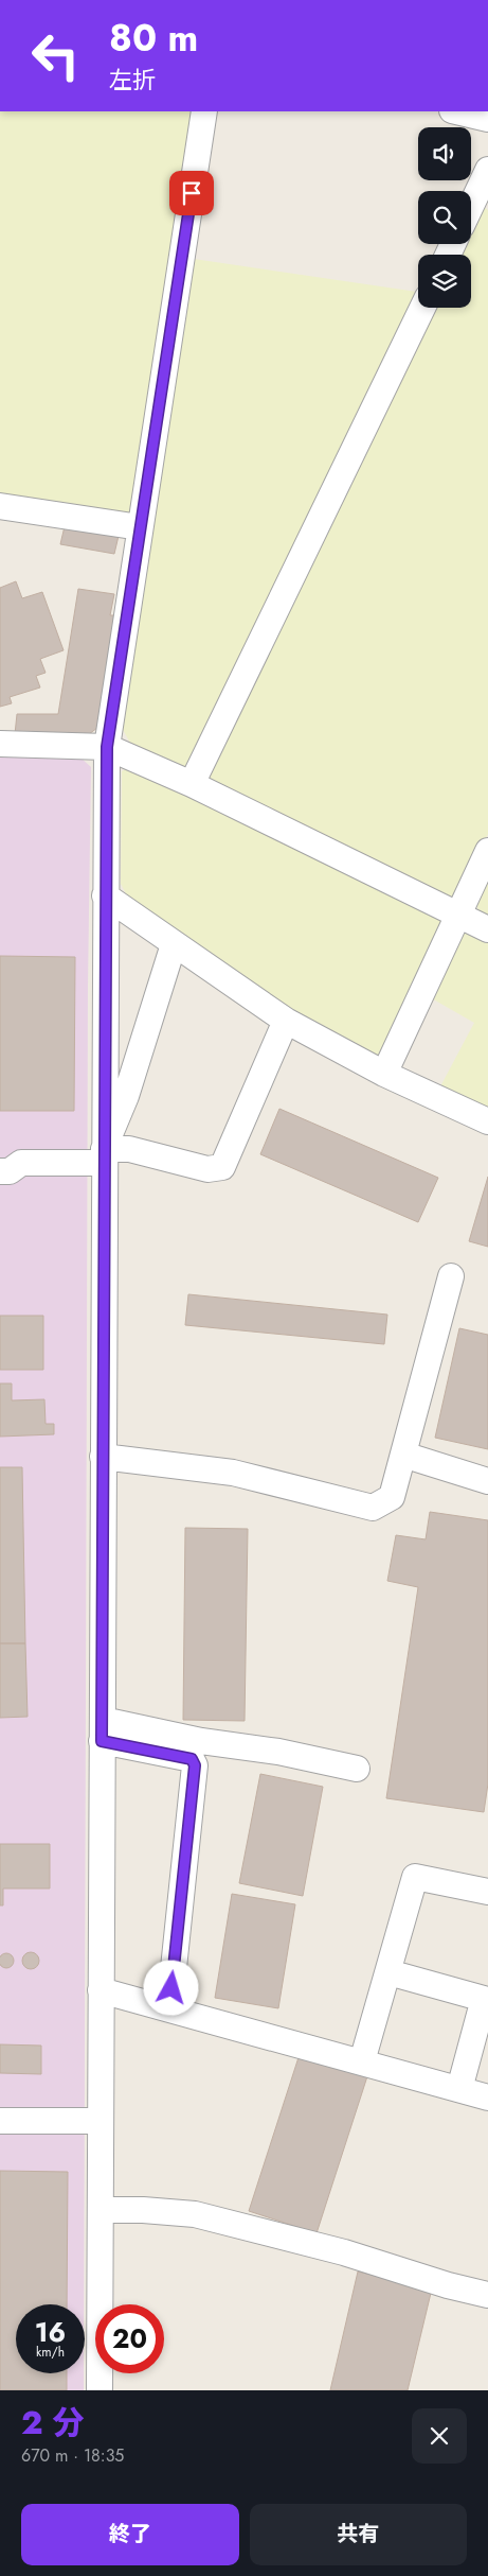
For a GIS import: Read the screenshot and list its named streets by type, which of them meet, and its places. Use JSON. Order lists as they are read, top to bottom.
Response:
{
  "page": {
    "turn": ["80 m", "左折"],
    "speed": "16 km/h",
    "limit": "20",
    "heading": ["2 分", "670 m · 18:35"],
    "buttons": ["終了", "共有"]
  }
}
